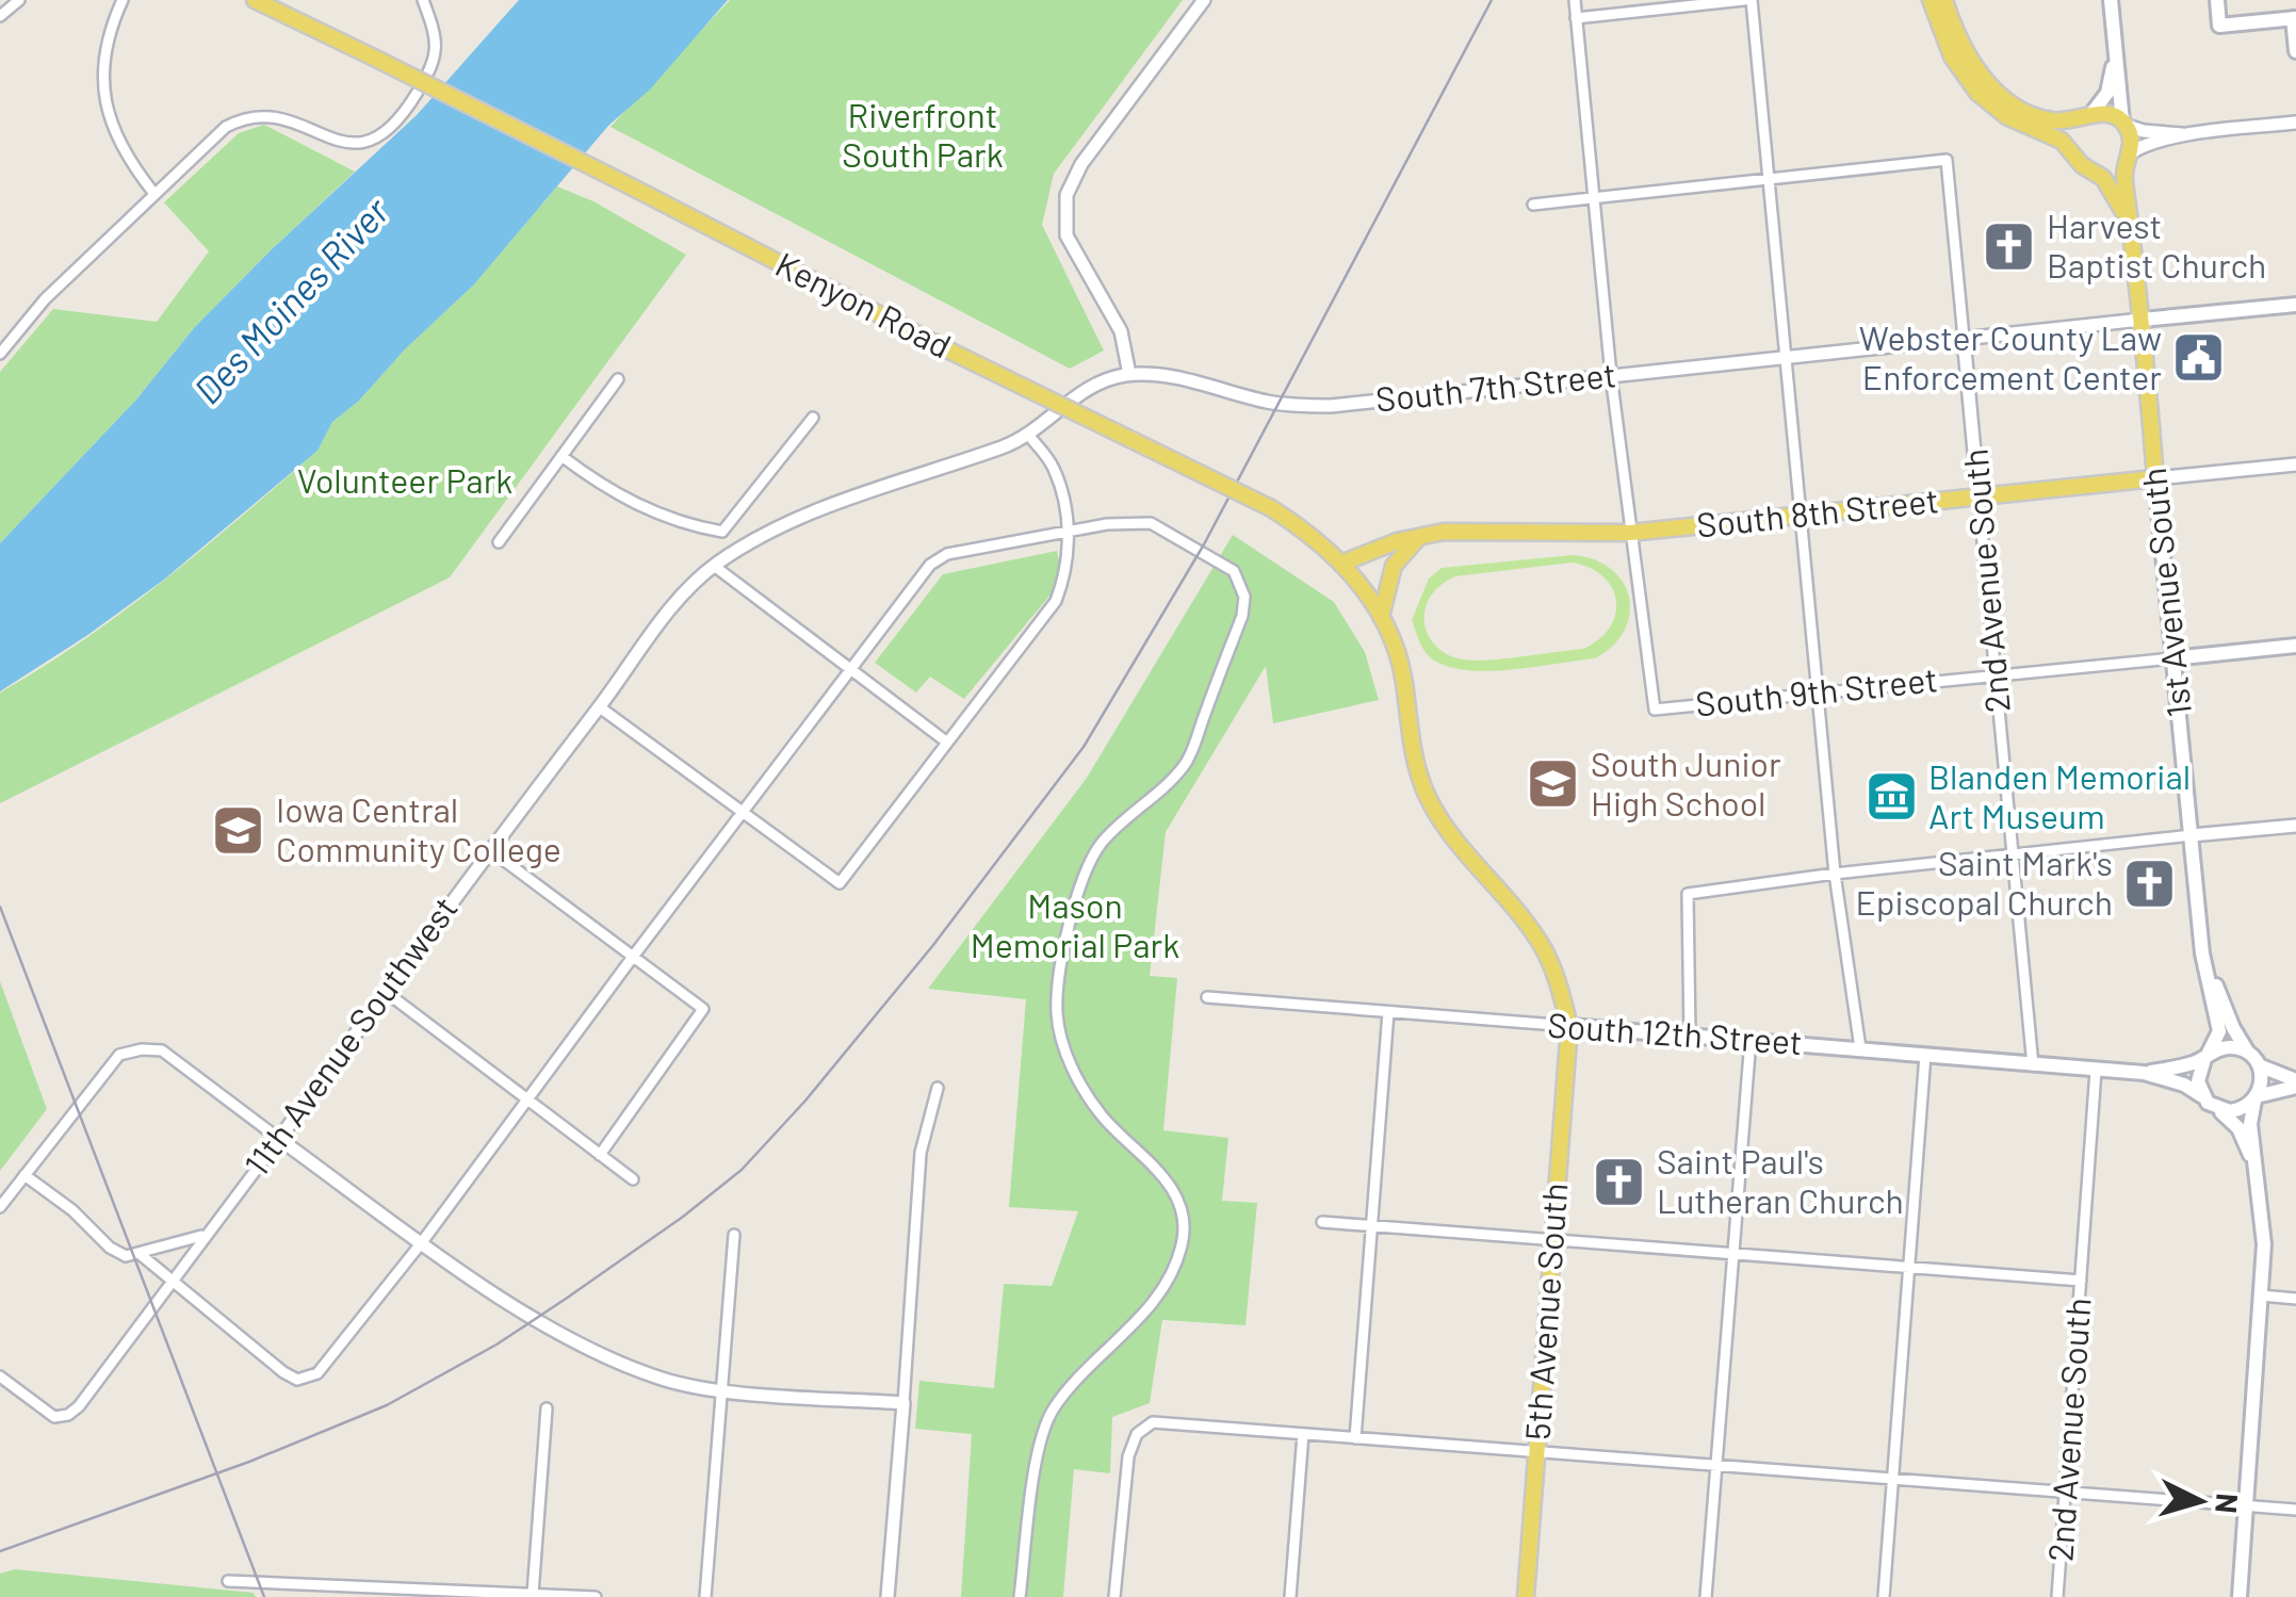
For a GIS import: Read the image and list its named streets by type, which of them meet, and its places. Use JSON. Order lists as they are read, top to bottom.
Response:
{
  "streets": {
    "main road": [
      "Kenyon Road",
      "South 7th Street",
      "South 8th Street",
      "1st Avenue South",
      "South 9th Street",
      "South 12th Street",
      "5th Avenue South"
    ],
    "street": ["2nd Avenue South", "11th Avenue Southwest"]
  },
  "crossings": [
    ["Kenyon Road", "South 8th Street"],
    ["Kenyon Road", "South 12th Street"],
    ["Kenyon Road", "5th Avenue South"],
    ["South 7th Street", "2nd Avenue South"],
    ["South 7th Street", "1st Avenue South"],
    ["South 7th Street", "11th Avenue Southwest"],
    ["South 8th Street", "2nd Avenue South"],
    ["South 8th Street", "1st Avenue South"],
    ["South 8th Street", "South 9th Street"],
    ["2nd Avenue South", "South 9th Street"],
    ["2nd Avenue South", "South 12th Street"],
    ["1st Avenue South", "South 9th Street"],
    ["1st Avenue South", "South 12th Street"],
    ["South 12th Street", "5th Avenue South"]
  ],
  "water": ["Des Moines River"],
  "parks": ["Riverfront South Park", "Volunteer Park", "Mason Memorial Park"],
  "places": {
    "church": ["Harvest Baptist Church", "Saint Mark's Episcopal Church", "Saint Paul's Lutheran Church"],
    "public building": ["Webster County Law Enforcement Center"],
    "school or university": ["South Junior High School", "Iowa Central Community College"],
    "museum": ["Blanden Memorial Art Museum"]
  },
  "north": "right"
}
